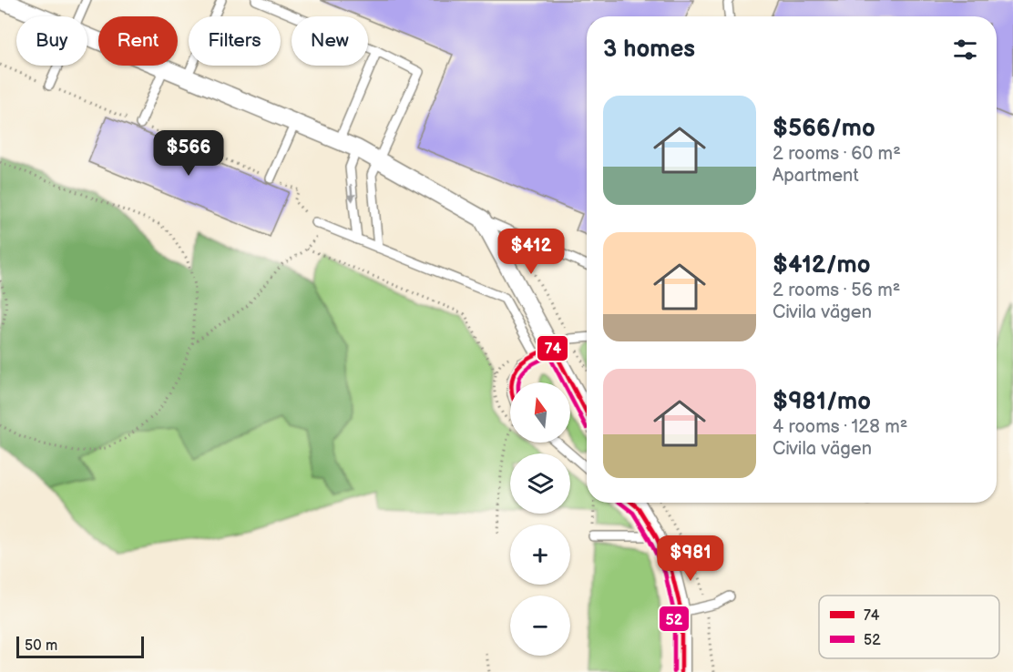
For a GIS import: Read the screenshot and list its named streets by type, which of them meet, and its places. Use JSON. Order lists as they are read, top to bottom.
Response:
{
  "lines": ["transit line 74", "transit line 52"],
  "legend": ["74", "52"],
  "scale_bar": "50 m",
  "north": "top",
  "page": {
    "chip": [
      "Buy",
      "Rent",
      "Filters",
      "New"
    ],
    "heading": "3 homes",
    "list": [
      {
        "name": "$566/mo",
        "note": "2 rooms · 60 m² · Apartment"
      },
      {
        "name": "$412/mo",
        "note": "2 rooms · 56 m² · Civila vägen"
      },
      {
        "name": "$981/mo",
        "note": "4 rooms · 128 m² · Civila vägen"
      }
    ],
    "price": ["$566", "$412", "$981"],
    "map_buttons": ["+", "−"],
    "scale": "50 m"
  }
}
